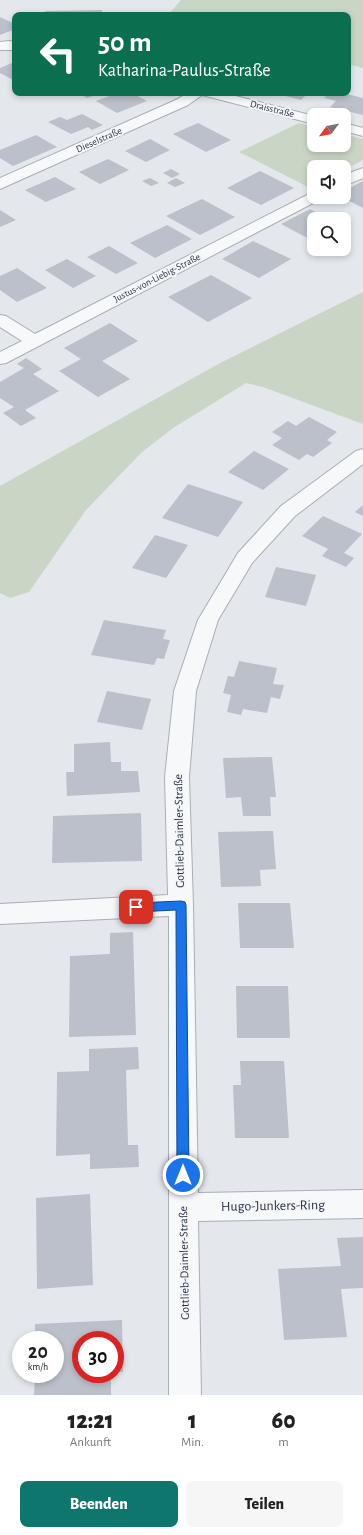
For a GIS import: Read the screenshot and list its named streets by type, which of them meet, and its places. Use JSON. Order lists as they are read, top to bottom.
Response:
{
  "streets": {
    "street": [
      "Draisstraße",
      "Dieselstraße",
      "Justus-von-Liebig-Straße",
      "Gottlieb-Daimler-Straße",
      "Hugo-Junkers-Ring"
    ]
  },
  "crossings": [
    ["Gottlieb-Daimler-Straße", "Hugo-Junkers-Ring"]
  ],
  "north": "bottom left",
  "page": {
    "turn": ["50 m", "Katharina-Paulus-Straße"],
    "speed": "20 km/h",
    "limit": "30",
    "eta": [
      "12:21",
      "Ankunft",
      "1",
      "Min.",
      "60",
      "m"
    ],
    "buttons": ["Beenden", "Teilen"]
  }
}
